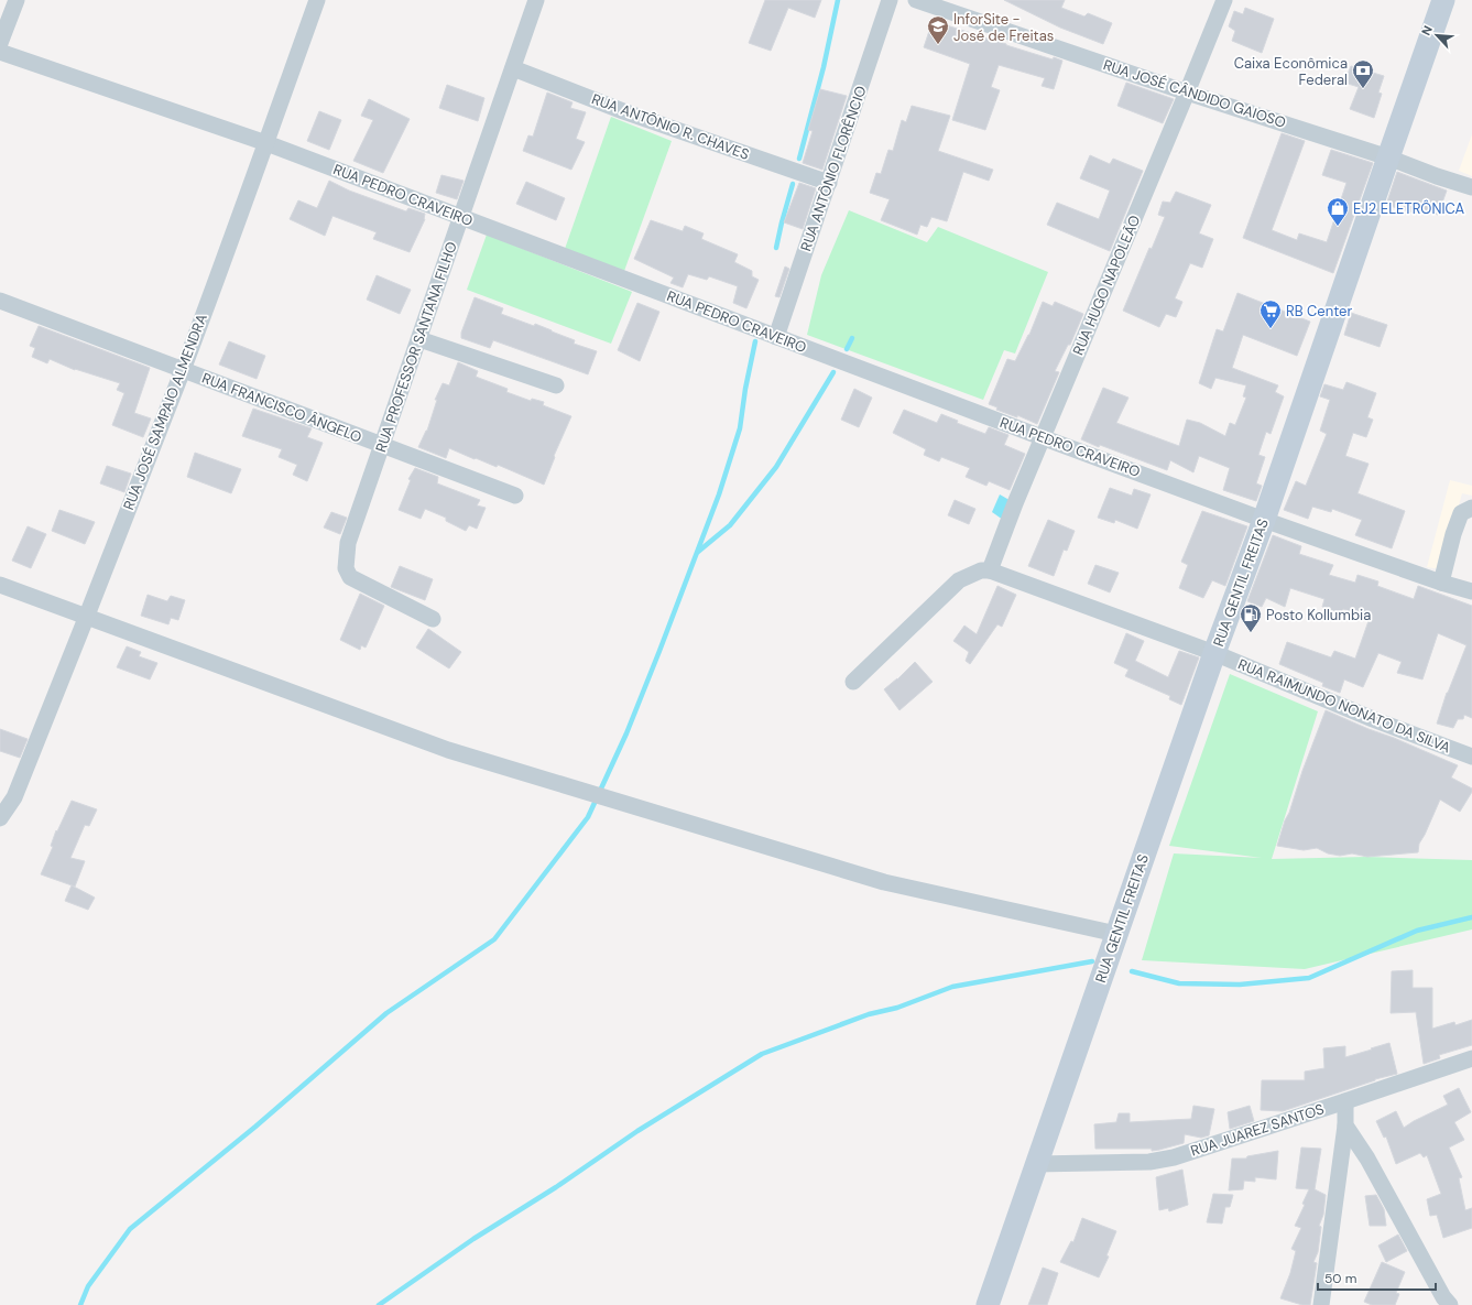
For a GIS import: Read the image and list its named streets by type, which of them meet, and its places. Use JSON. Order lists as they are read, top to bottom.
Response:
{
  "streets": {
    "main road": ["RUA GENTIL FREITAS"],
    "street": [
      "RUA JOSÉ CÂNDIDO GAIOSO",
      "RUA ANTÔNIO R. CHAVES",
      "RUA ANTÔNIO FLORÊNCIO",
      "RUA PEDRO CRAVEIRO",
      "RUA HUGO NAPOLEÃO",
      "RUA PROFESSOR SANTANA FILHO",
      "RUA FRANCISCO ÂNGELO",
      "RUA JOSÉ SAMPAIO ALMENDRA",
      "RUA RAIMUNDO NONATO DA SILVA",
      "RUA JUAREZ SANTOS"
    ]
  },
  "crossings": [
    ["RUA JOSÉ CÂNDIDO GAIOSO", "RUA HUGO NAPOLEÃO"],
    ["RUA JOSÉ CÂNDIDO GAIOSO", "RUA GENTIL FREITAS"],
    ["RUA ANTÔNIO R. CHAVES", "RUA ANTÔNIO FLORÊNCIO"],
    ["RUA ANTÔNIO R. CHAVES", "RUA PROFESSOR SANTANA FILHO"],
    ["RUA ANTÔNIO FLORÊNCIO", "RUA PEDRO CRAVEIRO"],
    ["RUA PEDRO CRAVEIRO", "RUA HUGO NAPOLEÃO"],
    ["RUA PEDRO CRAVEIRO", "RUA PROFESSOR SANTANA FILHO"],
    ["RUA PEDRO CRAVEIRO", "RUA JOSÉ SAMPAIO ALMENDRA"],
    ["RUA PEDRO CRAVEIRO", "RUA GENTIL FREITAS"],
    ["RUA HUGO NAPOLEÃO", "RUA RAIMUNDO NONATO DA SILVA"],
    ["RUA PROFESSOR SANTANA FILHO", "RUA FRANCISCO ÂNGELO"],
    ["RUA FRANCISCO ÂNGELO", "RUA JOSÉ SAMPAIO ALMENDRA"],
    ["RUA GENTIL FREITAS", "RUA RAIMUNDO NONATO DA SILVA"],
    ["RUA GENTIL FREITAS", "RUA JUAREZ SANTOS"]
  ],
  "places": {
    "school or university": ["InforSite - José de Freitas"],
    "bank": ["Caixa Econômica Federal"],
    "shop": ["EJ2 ELETRÔNICA"],
    "supermarket": ["RB Center"],
    "fuel station": ["Posto Kollumbia"]
  },
  "scale_bar": "50 m",
  "north": "top left"
}
